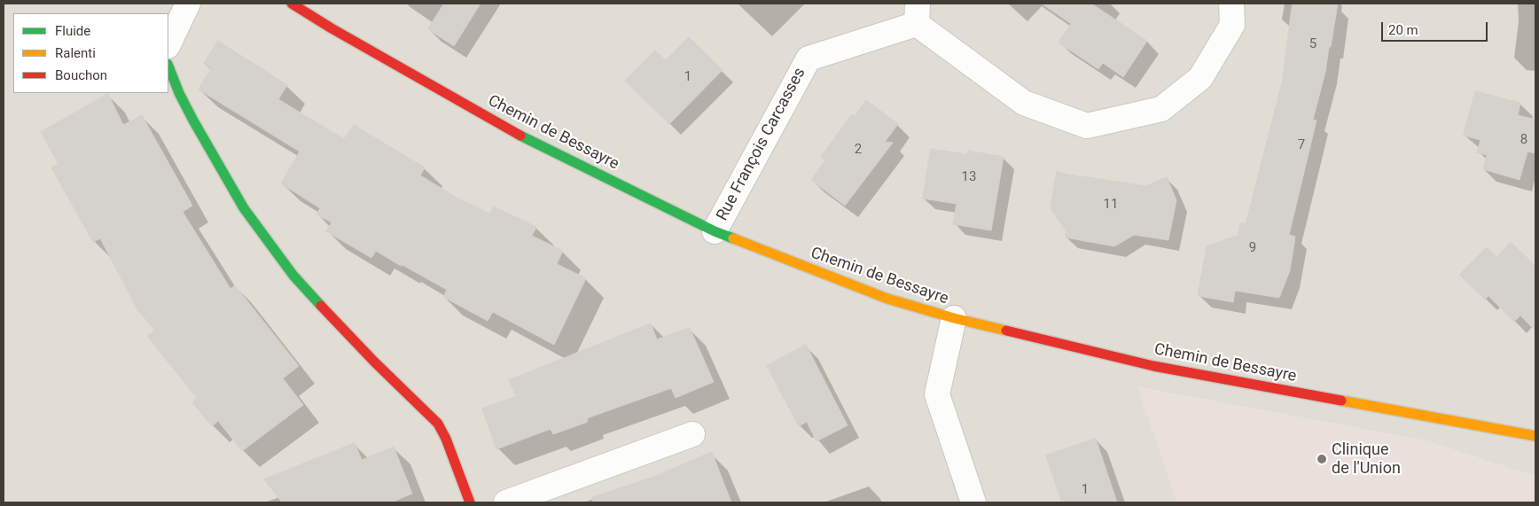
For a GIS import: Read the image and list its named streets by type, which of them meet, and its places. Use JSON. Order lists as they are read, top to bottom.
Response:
{
  "streets": {
    "street": ["Chemin de Bessayre", "Rue François Carcasses"]
  },
  "crossings": [
    ["Chemin de Bessayre", "Rue François Carcasses"]
  ],
  "places": ["Clinique de l'Union"],
  "house_numbers": [
    "5",
    "1",
    "8",
    "7",
    "2",
    "13",
    "11",
    "9",
    "1"
  ],
  "legend": ["Fluide", "Ralenti", "Bouchon"],
  "scale_bar": "20 m"
}
